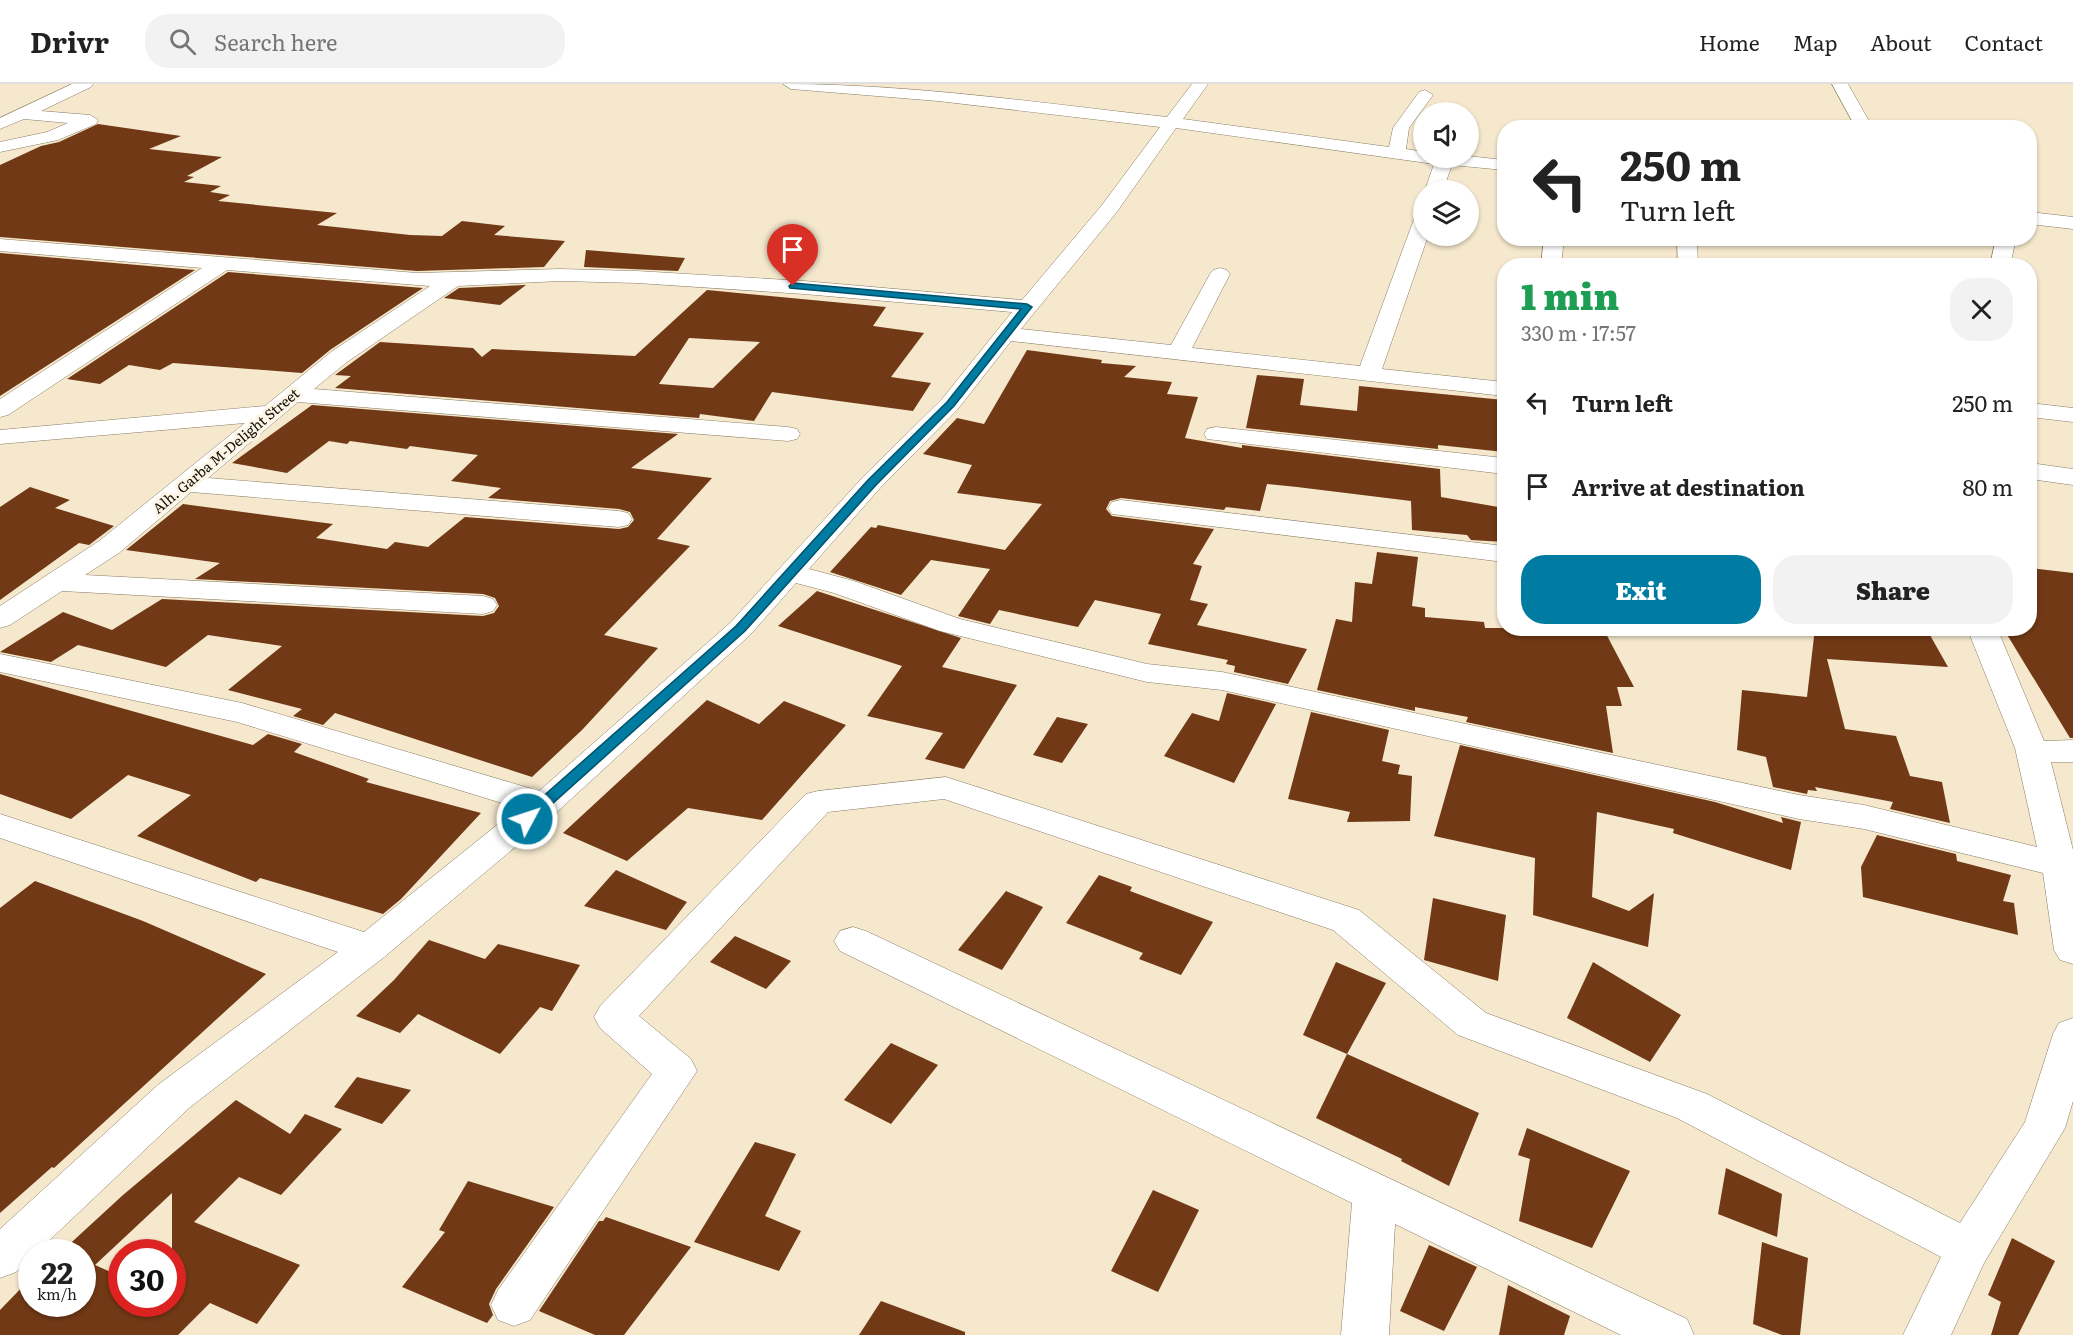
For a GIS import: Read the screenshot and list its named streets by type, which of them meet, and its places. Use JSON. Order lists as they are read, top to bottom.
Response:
{
  "streets": {
    "street": ["Alh. Garba M-Delight Street"]
  },
  "page": {
    "header": "Drivr",
    "search": "Search here",
    "nav": [
      "Home",
      "Map",
      "About",
      "Contact"
    ],
    "turn": ["250 m", "Turn left"],
    "heading": ["1 min", "330 m · 17:57"],
    "list": [
      {
        "name": "Turn left",
        "value": "250 m"
      },
      {
        "name": "Arrive at destination",
        "value": "80 m"
      }
    ],
    "buttons": ["Exit", "Share"],
    "speed": "22 km/h",
    "limit": "30"
  }
}
